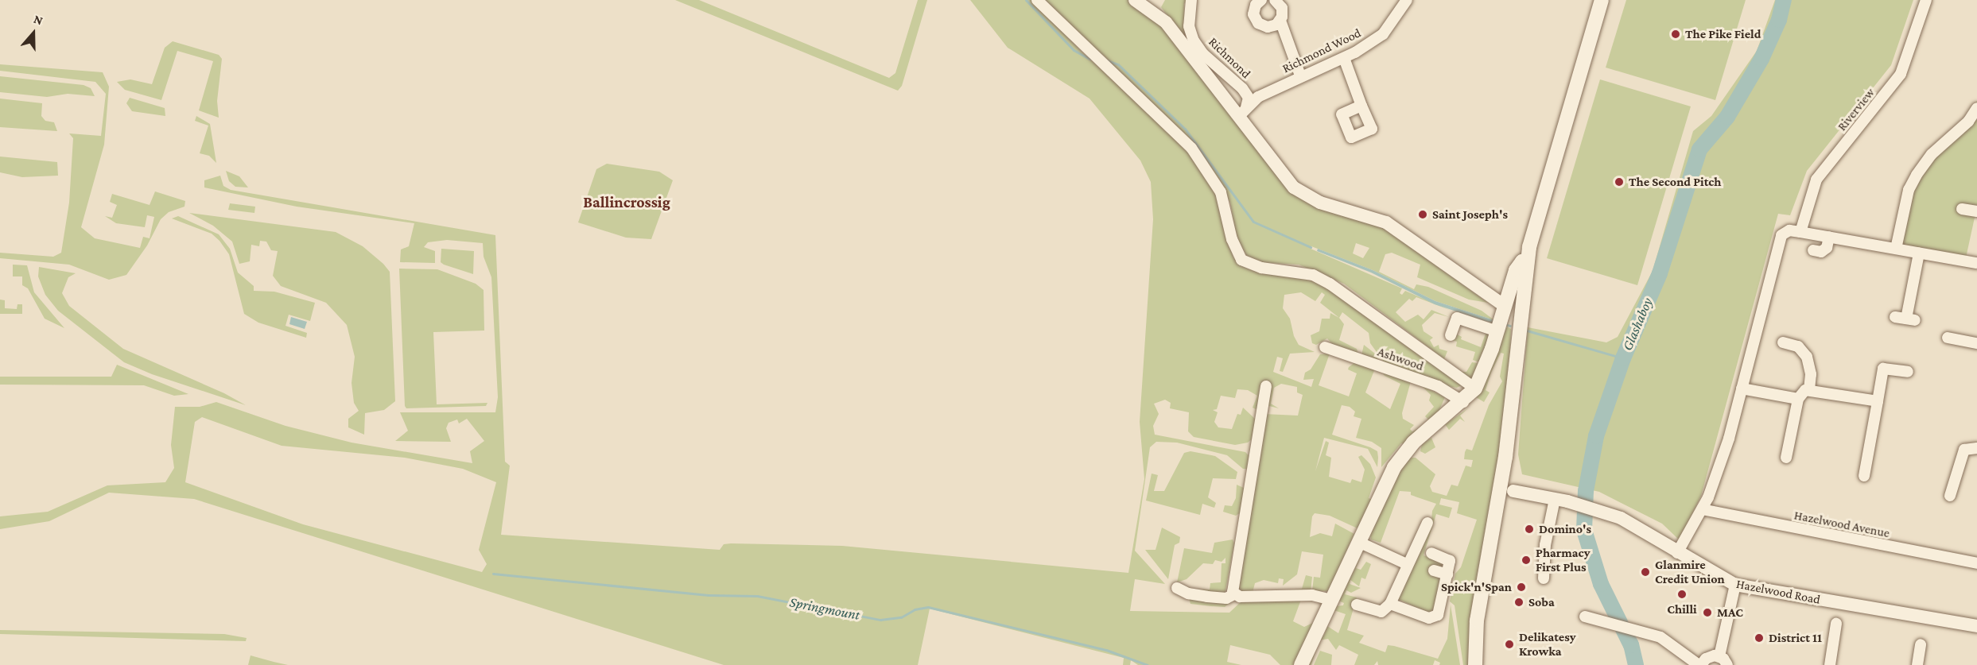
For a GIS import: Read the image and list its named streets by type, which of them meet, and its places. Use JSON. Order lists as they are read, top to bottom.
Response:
{
  "streets": {
    "street": [
      "Richmond Wood",
      "Richmond",
      "Riverview",
      "Ashwood",
      "Hazelwood Avenue",
      "Hazelwood Road"
    ]
  },
  "crossings": [
    ["Richmond Wood", "Richmond"]
  ],
  "districts": ["Ballincrossig"],
  "water": ["Glashaboy", "Springmount"],
  "places": [
    "The Pike Field",
    "The Second Pitch",
    "Saint Joseph's",
    "Domino's",
    "Pharmacy First Plus",
    "Glanmire Credit Union",
    "Spick'n'Span",
    "Chilli",
    "Soba",
    "MAC",
    "District 11",
    "Delikatesy Krowka"
  ],
  "north": "top"
}
